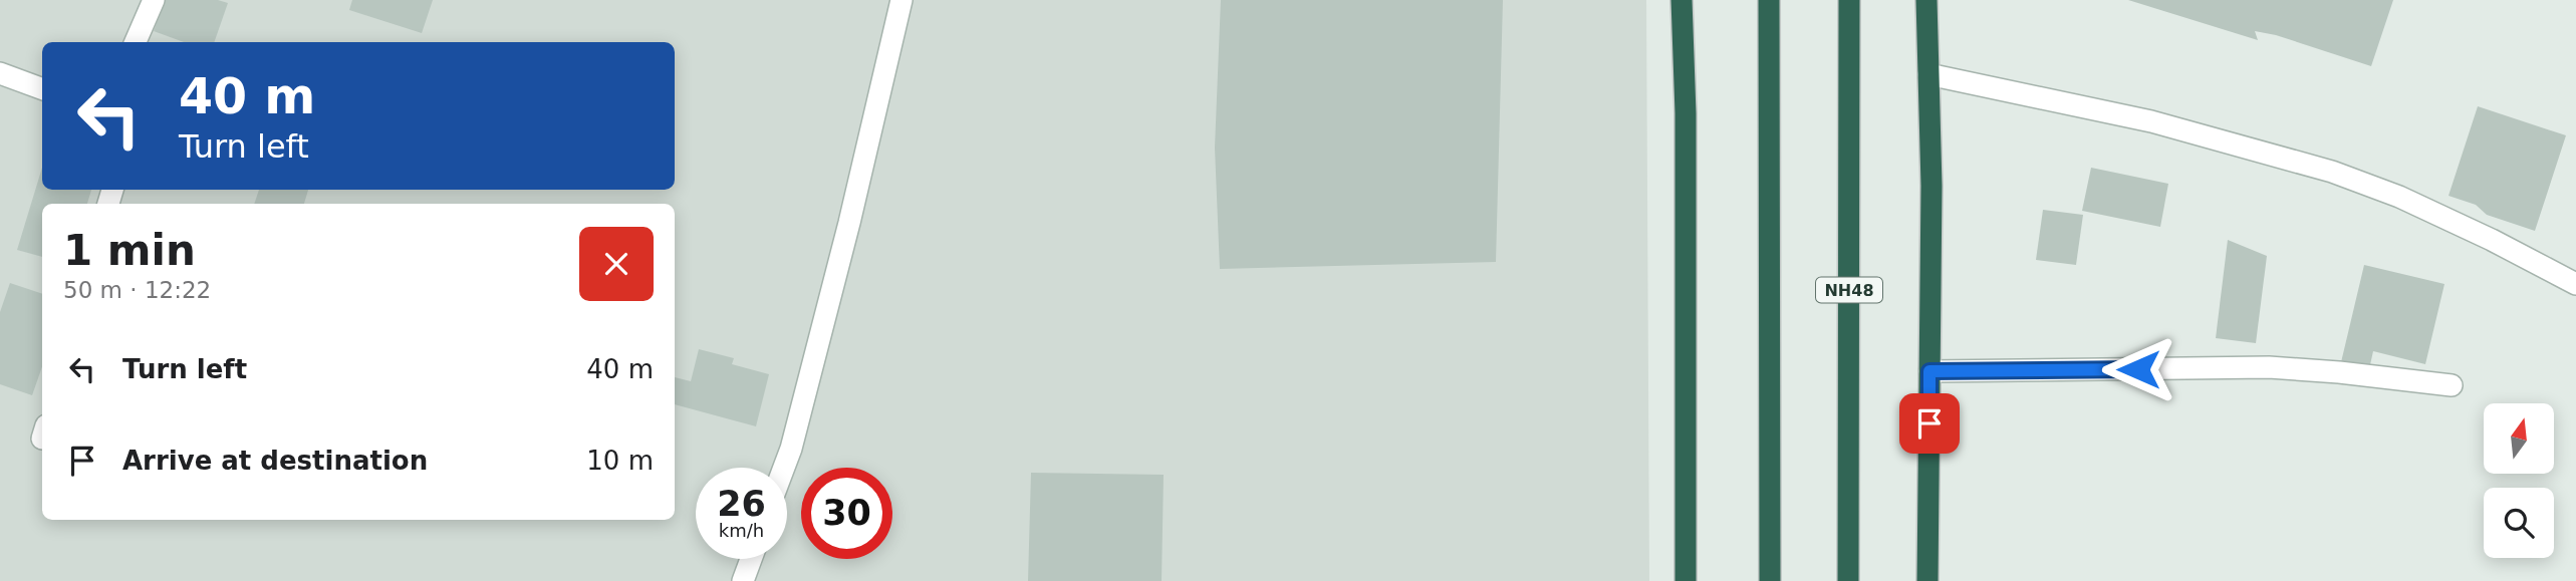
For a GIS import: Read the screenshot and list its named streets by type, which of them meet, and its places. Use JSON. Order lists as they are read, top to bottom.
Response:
{
  "streets": {
    "highway": ["NH48"]
  },
  "north": "top",
  "page": {
    "turn": ["40 m", "Turn left"],
    "heading": ["1 min", "50 m · 12:22"],
    "list": [
      {
        "name": "Turn left",
        "value": "40 m"
      },
      {
        "name": "Arrive at destination",
        "value": "10 m"
      }
    ],
    "speed": "26 km/h",
    "limit": "30"
  }
}
